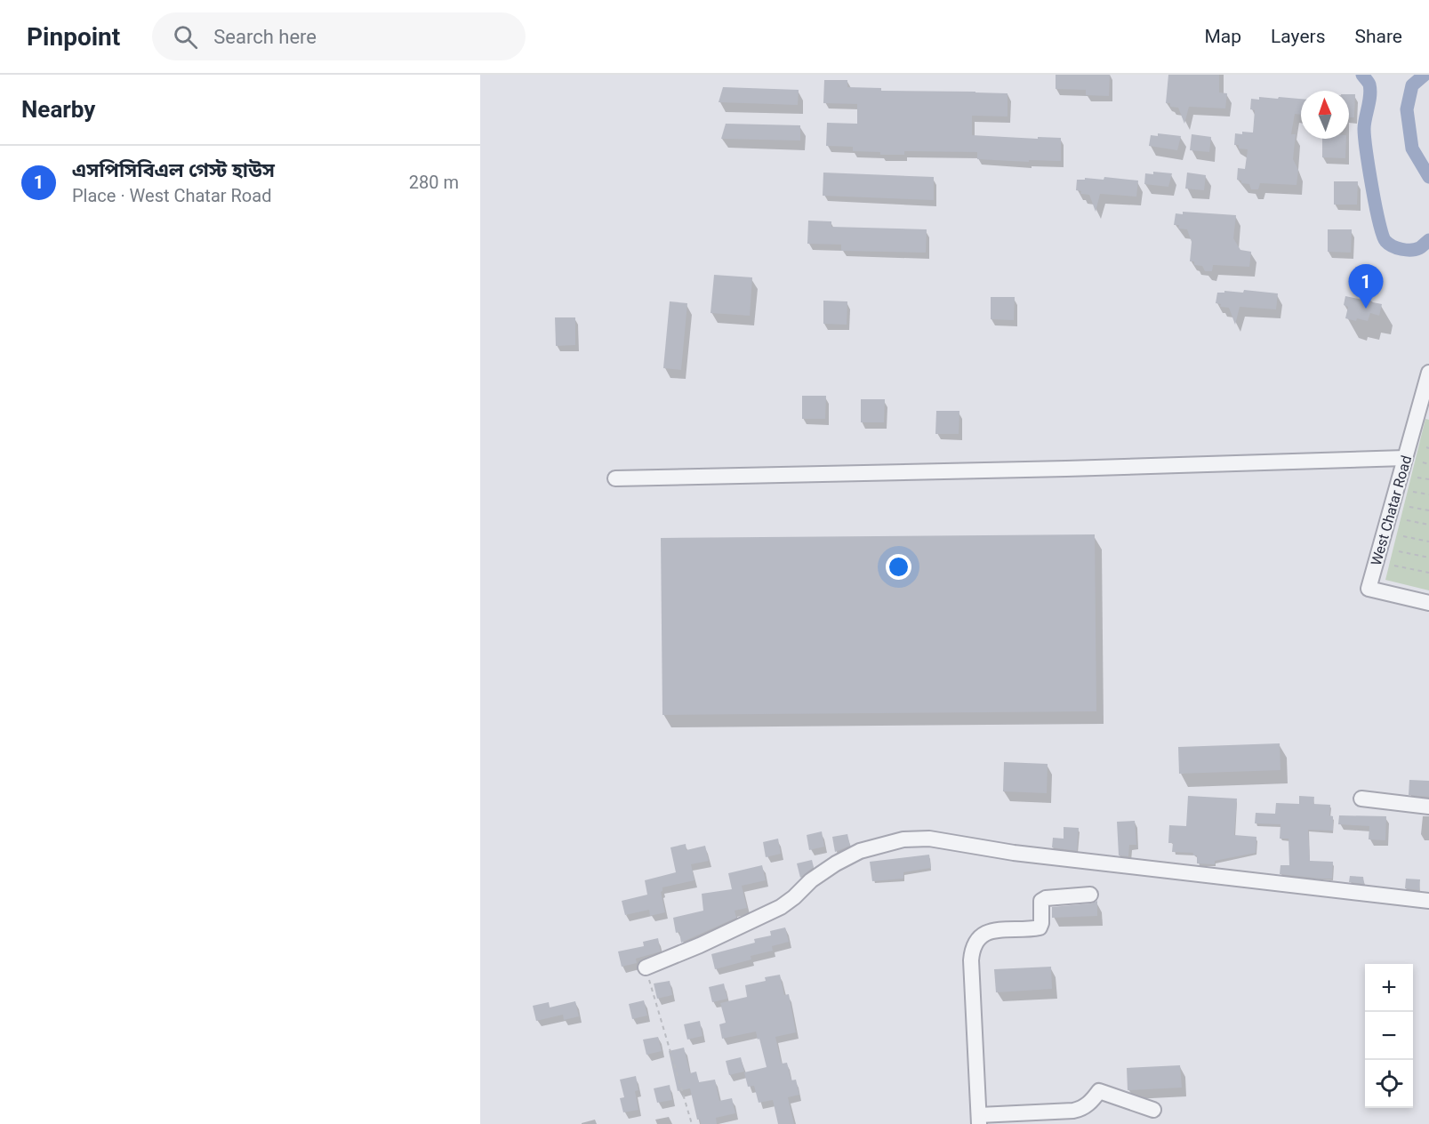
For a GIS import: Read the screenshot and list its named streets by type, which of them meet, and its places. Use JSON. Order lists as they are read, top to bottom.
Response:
{
  "streets": {
    "street": ["West Chatar Road"]
  },
  "north": "top",
  "page": {
    "header": "Pinpoint",
    "search": "Search here",
    "nav": ["Map", "Layers", "Share"],
    "heading": "Nearby",
    "list": [
      {
        "mark": "1",
        "name": "এসপিসিবিএল গেস্ট হাউস",
        "note": "Place · West Chatar Road",
        "value": "280 m"
      }
    ],
    "pins": "1",
    "map_buttons": ["+", "−"]
  }
}
